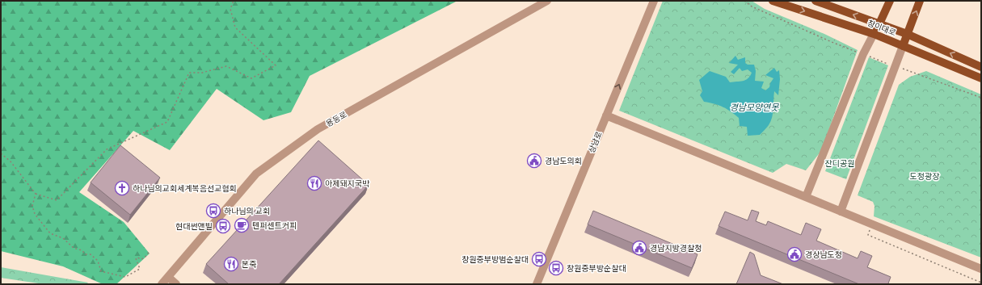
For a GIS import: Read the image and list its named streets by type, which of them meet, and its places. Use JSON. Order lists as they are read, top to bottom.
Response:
{
  "streets": {
    "main road": ["창이대로"],
    "street": ["용동로", "상남로"]
  },
  "one_way": ["상남로"],
  "water": ["경남모양연못"],
  "parks": ["잔디공원", "도청광장"],
  "places": {
    "public building": ["경남도의회", "경남지방경찰청", "경상남도청"],
    "restaurant": ["아제돼지국박", "본죽"],
    "church": ["하나님의교회세계복음선교협회"],
    "bus stop": [
      "하나님의 교회",
      "현대썬앤빌",
      "창원중부방범순찰대",
      "창원중부방순찰대"
    ],
    "cafe": ["텐퍼센트커피"]
  }
}
